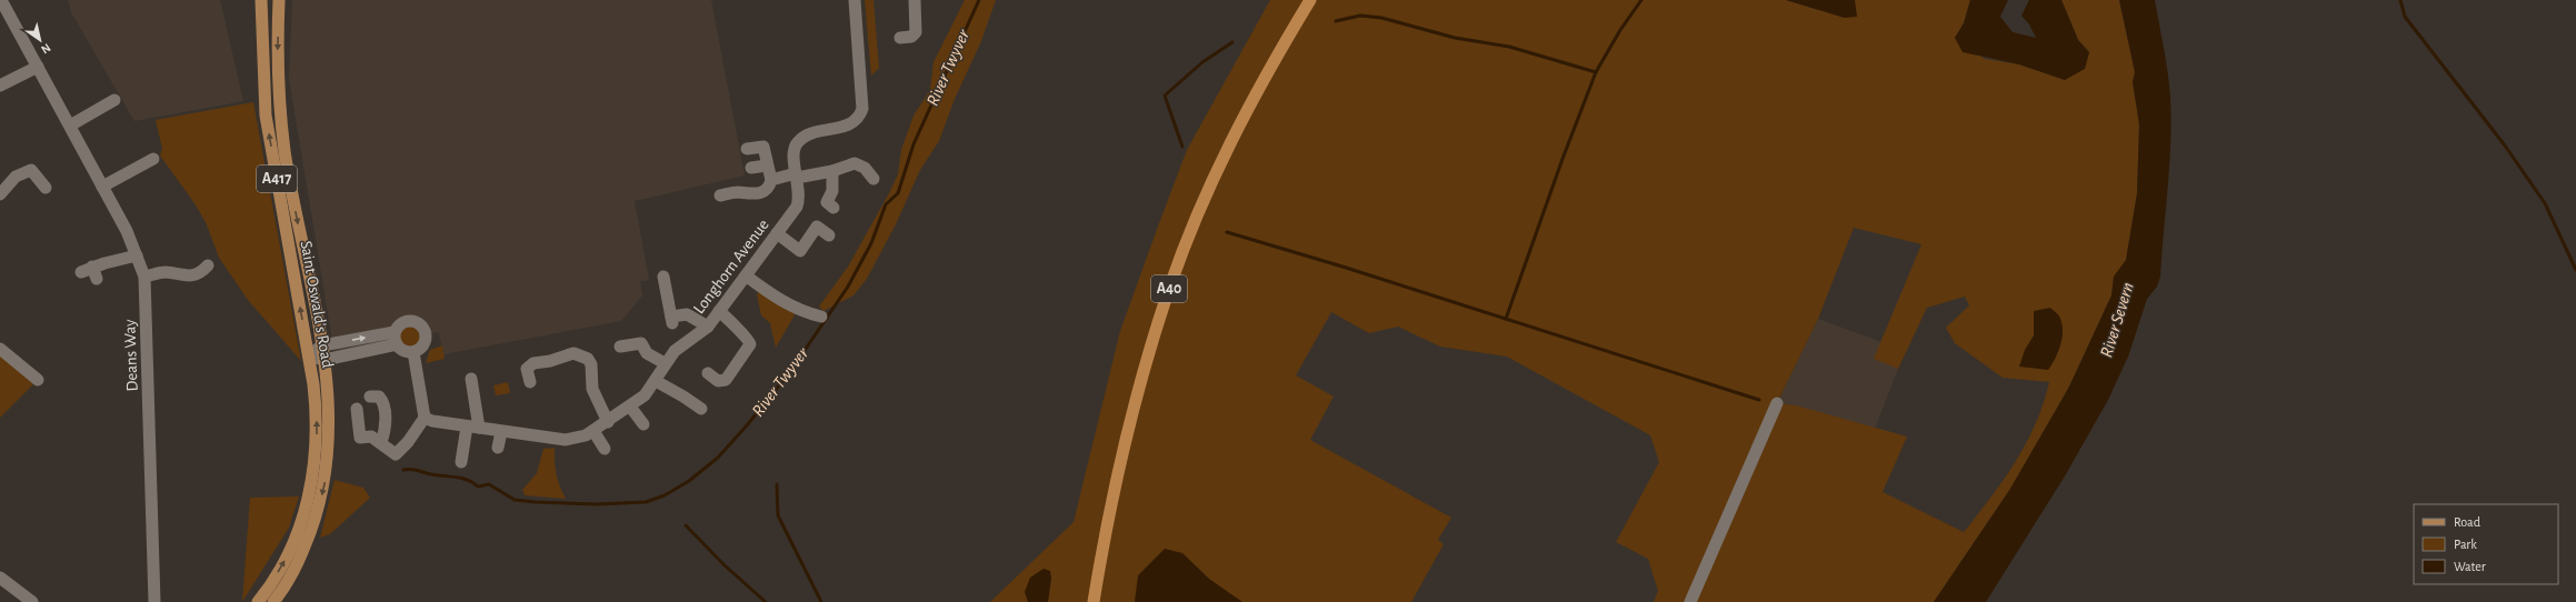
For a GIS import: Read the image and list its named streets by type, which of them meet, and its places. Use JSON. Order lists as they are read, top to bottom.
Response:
{
  "streets": {
    "highway": ["A40"],
    "main road": ["A417", "Saint Oswald's Road"],
    "street": ["Longhorn Avenue", "Deans Way"]
  },
  "water": ["River Twyver", "River Severn"],
  "legend": ["Road", "Park", "Water"],
  "north": "bottom right"
}
